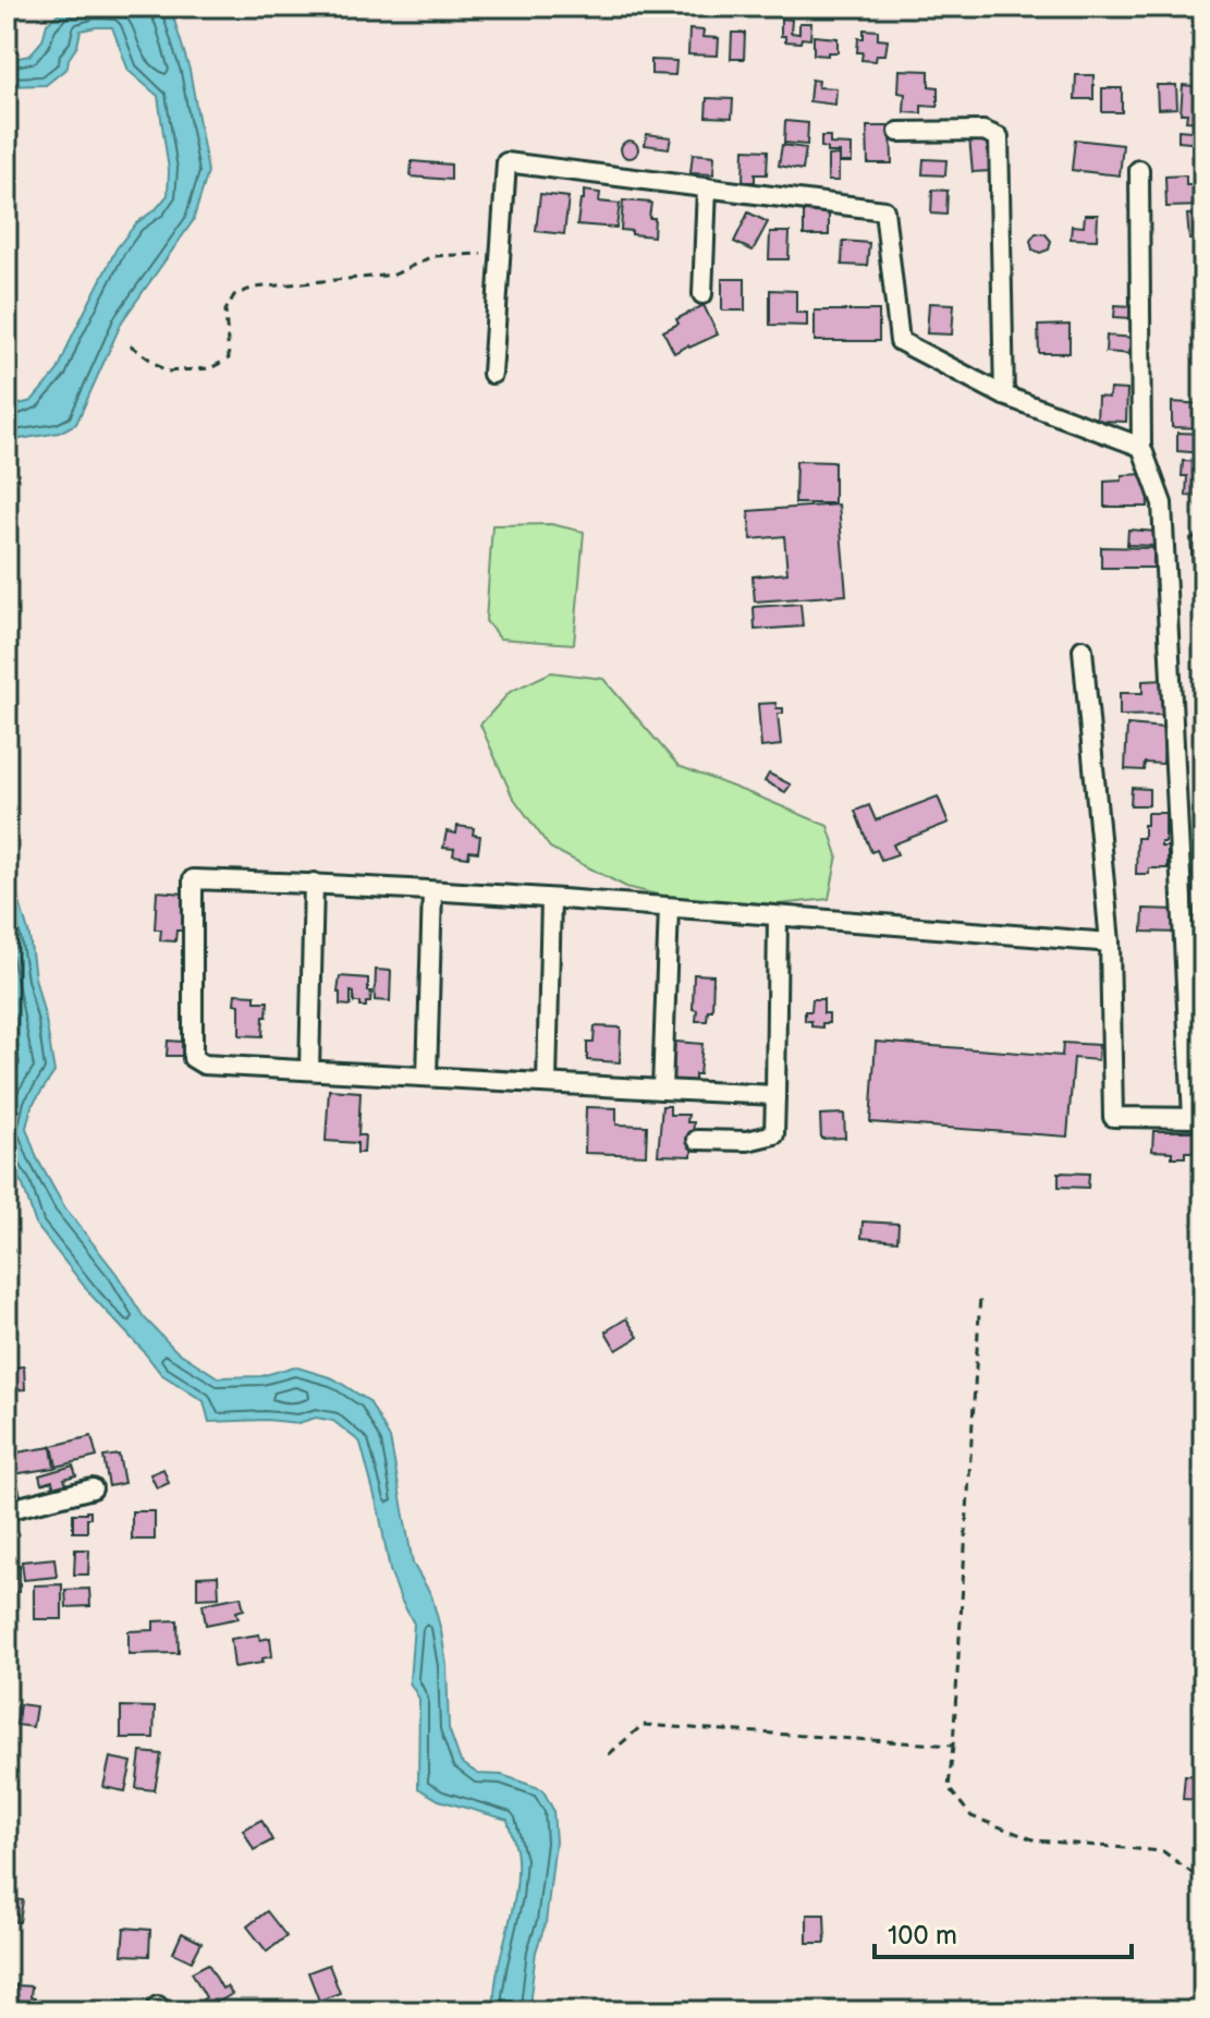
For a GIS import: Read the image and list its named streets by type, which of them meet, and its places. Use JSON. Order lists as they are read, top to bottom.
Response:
{
  "scale_bar": "100 m"
}
